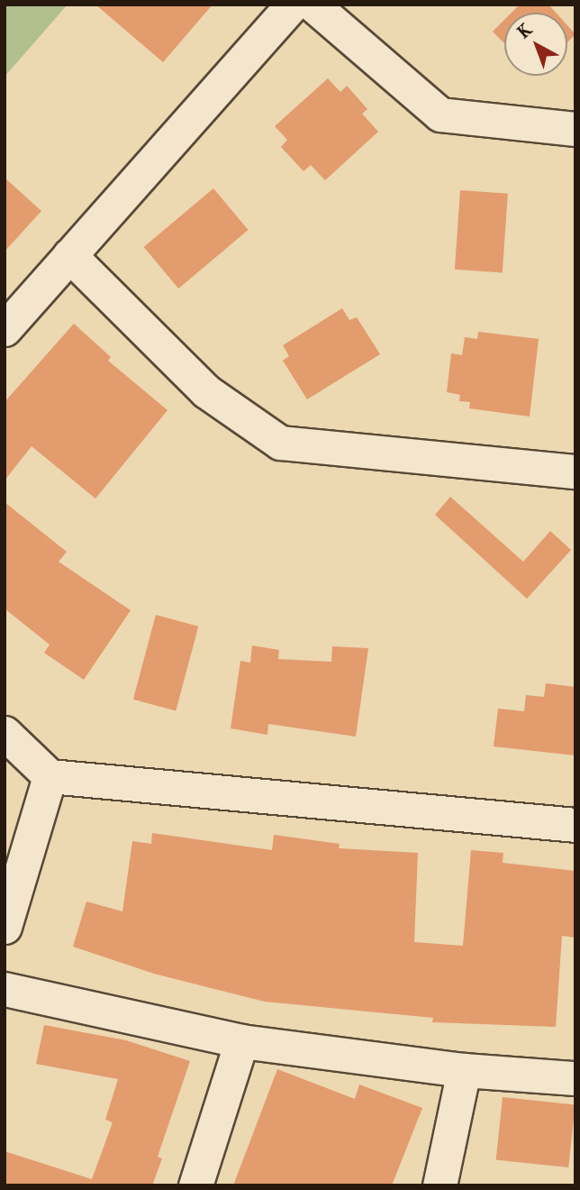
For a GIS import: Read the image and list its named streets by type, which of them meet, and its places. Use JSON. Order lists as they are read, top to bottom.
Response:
{
  "north": "top left"
}
